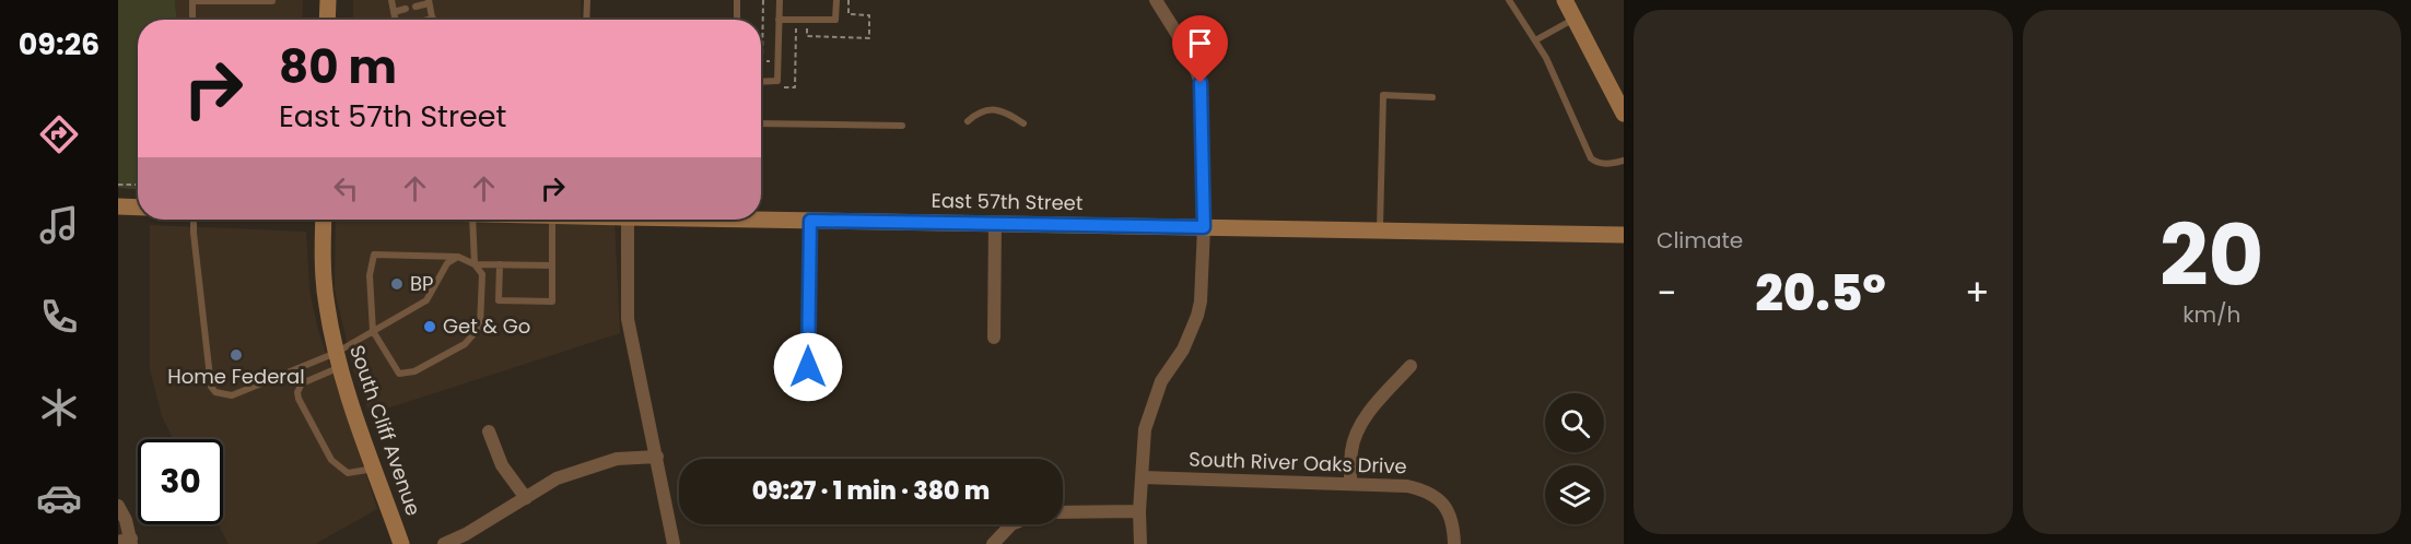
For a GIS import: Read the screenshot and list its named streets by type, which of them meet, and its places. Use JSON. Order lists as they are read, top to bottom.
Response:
{
  "streets": {
    "main road": ["East 57th Street", "South Cliff Avenue"],
    "street": ["South River Oaks Drive"]
  },
  "places": ["BP", "Get & Go", "Home Federal"],
  "page": {
    "tabs": "09:26",
    "tile": [
      "Climate",
      ["20", "km/h"]
    ],
    "turn": ["80 m", "East 57th Street"],
    "heat": ["−", "20.5°", "+"],
    "limit": "30",
    "trip": "09:27 · 1 min · 380 m"
  }
}
